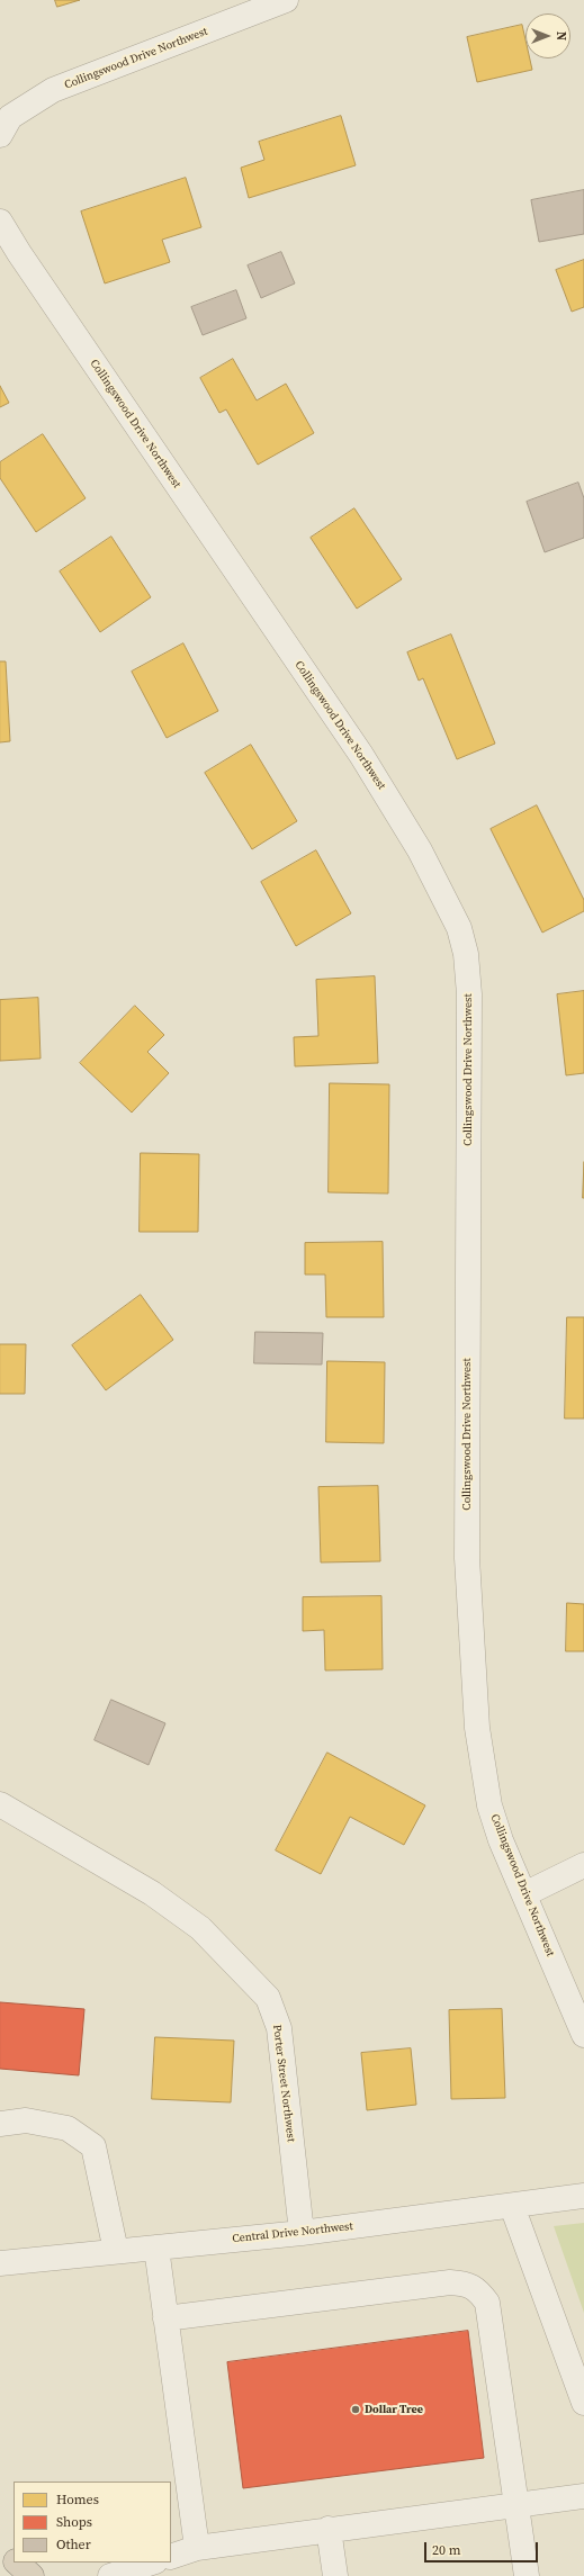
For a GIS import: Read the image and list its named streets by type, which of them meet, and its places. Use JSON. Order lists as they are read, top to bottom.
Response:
{
  "streets": {
    "street": ["Collingswood Drive Northwest", "Porter Street Northwest", "Central Drive Northwest"]
  },
  "crossings": [
    ["Porter Street Northwest", "Central Drive Northwest"]
  ],
  "places": ["Dollar Tree"],
  "legend": ["Homes", "Shops", "Other"],
  "scale_bar": "20 m",
  "north": "right"
}
